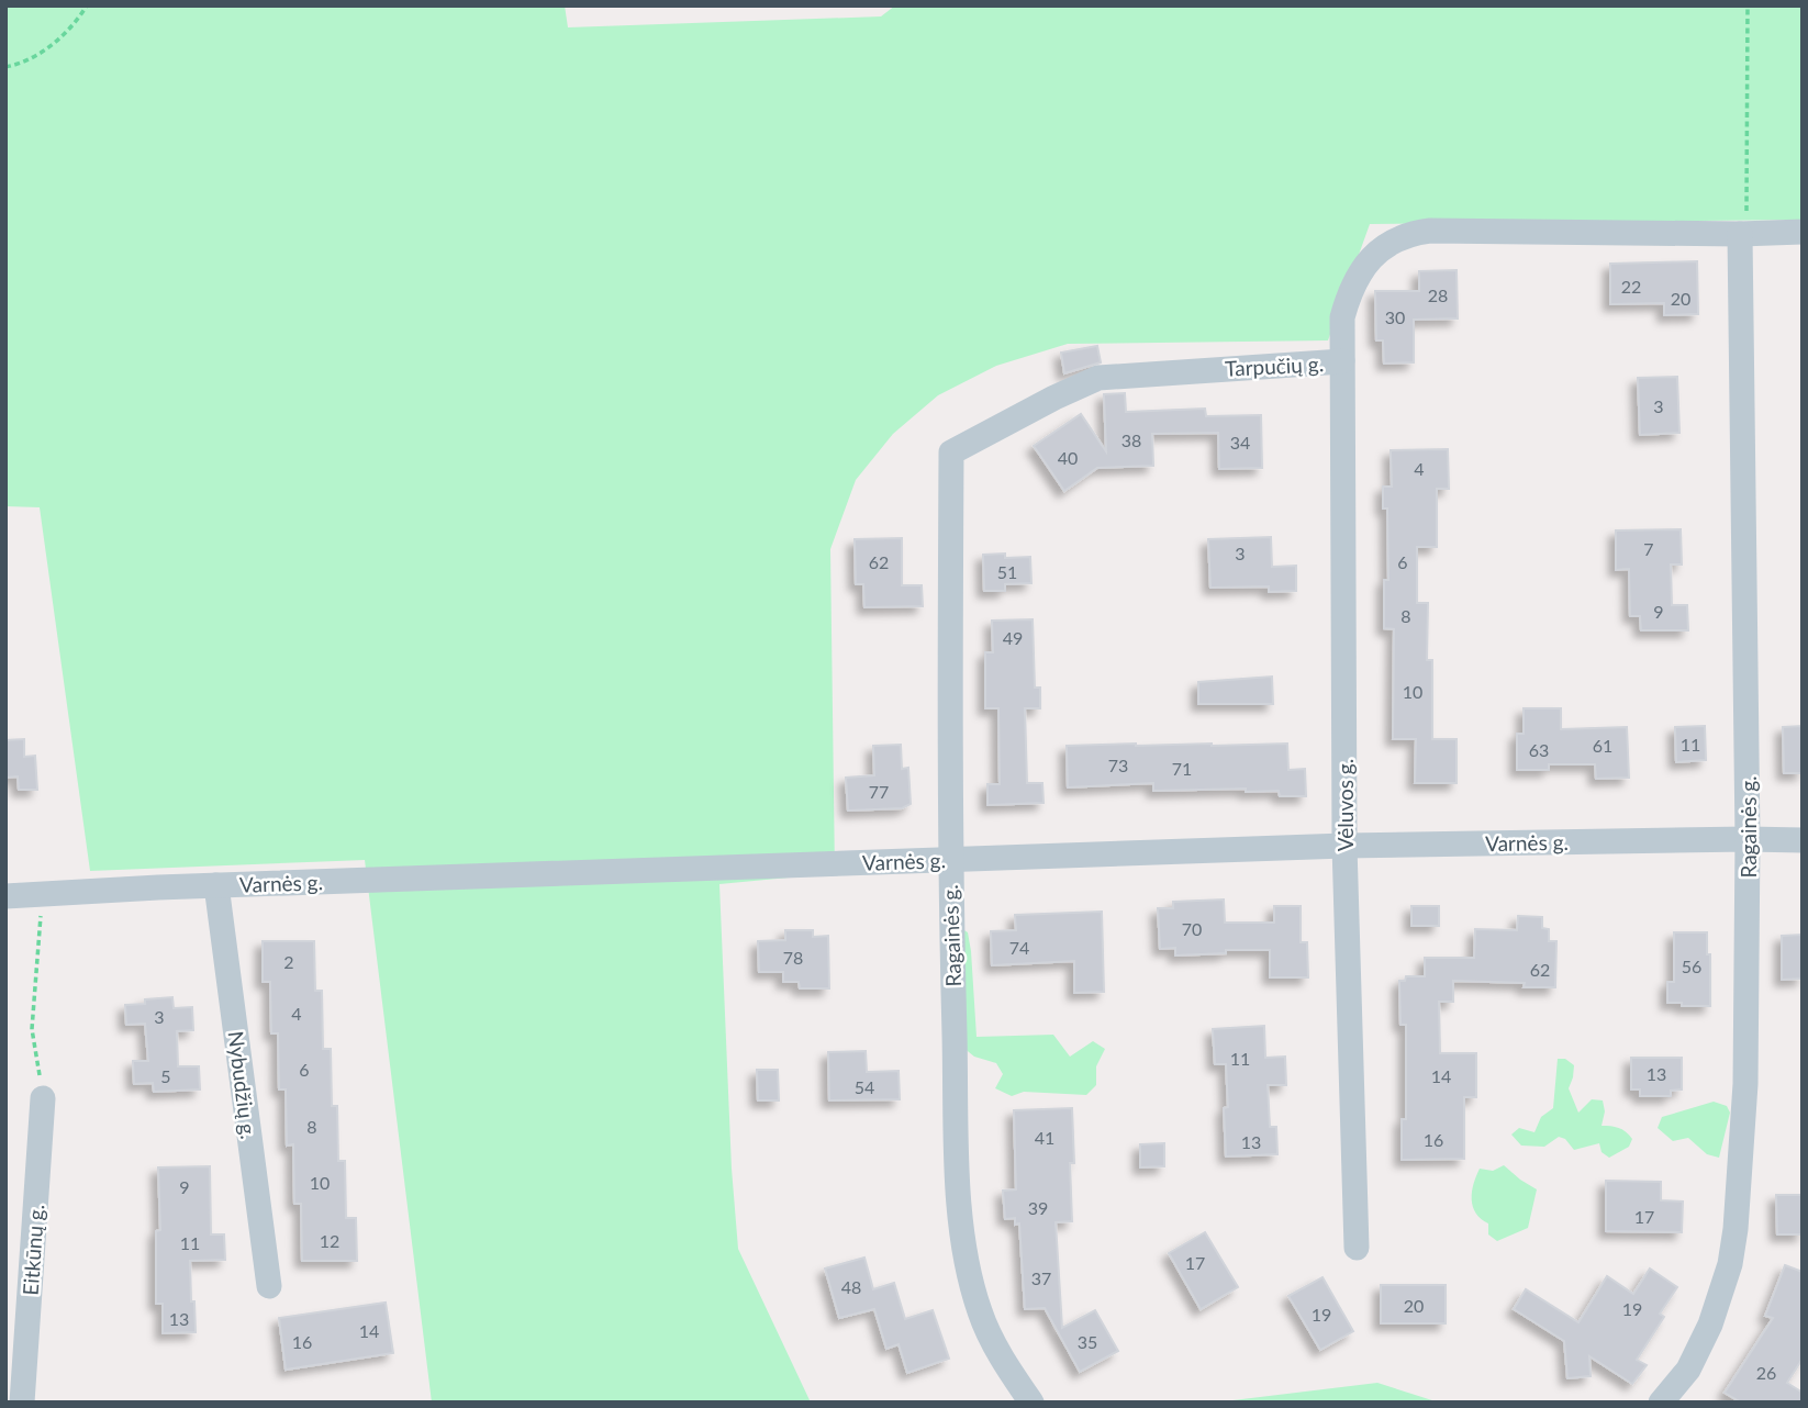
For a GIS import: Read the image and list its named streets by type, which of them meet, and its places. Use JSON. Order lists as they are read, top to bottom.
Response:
{
  "streets": {
    "street": [
      "Tarpučių g.",
      "Vėluvos g.",
      "Ragainės g.",
      "Varnės g.",
      "Nybudžių g.",
      "Eitkūnų g."
    ]
  },
  "crossings": [
    ["Tarpučių g.", "Vėluvos g."],
    ["Tarpučių g.", "Ragainės g."],
    ["Vėluvos g.", "Varnės g."],
    ["Ragainės g.", "Varnės g."],
    ["Varnės g.", "Nybudžių g."]
  ],
  "house_numbers": [
    "22",
    "28",
    "20",
    "30",
    "3",
    "38",
    "34",
    "40",
    "4",
    "7",
    "3",
    "62",
    "6",
    "51",
    "9",
    "8",
    "49",
    "10",
    "11",
    "61",
    "63",
    "73",
    "71",
    "77",
    "70",
    "74",
    "78",
    "2",
    "56",
    "62",
    "4",
    "3",
    "11",
    "6",
    "13",
    "5",
    "14",
    "54",
    "8",
    "41",
    "16",
    "13",
    "10",
    "9",
    "39",
    "17",
    "12",
    "11",
    "17",
    "37",
    "48",
    "20",
    "19",
    "19",
    "13",
    "14",
    "16",
    "35",
    "26"
  ]
}
